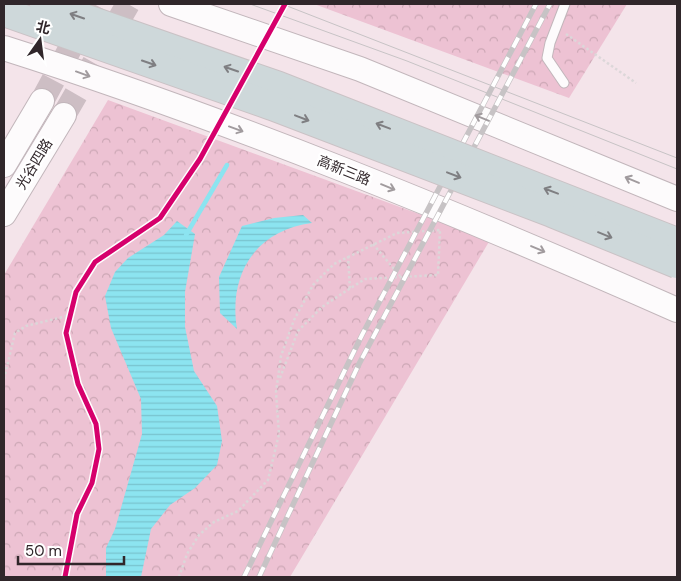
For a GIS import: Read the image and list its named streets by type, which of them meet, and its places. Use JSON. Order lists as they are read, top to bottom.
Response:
{
  "streets": {
    "main road": ["光谷四路", "高新三路"]
  },
  "scale_bar": "50 m",
  "north": "top"
}
